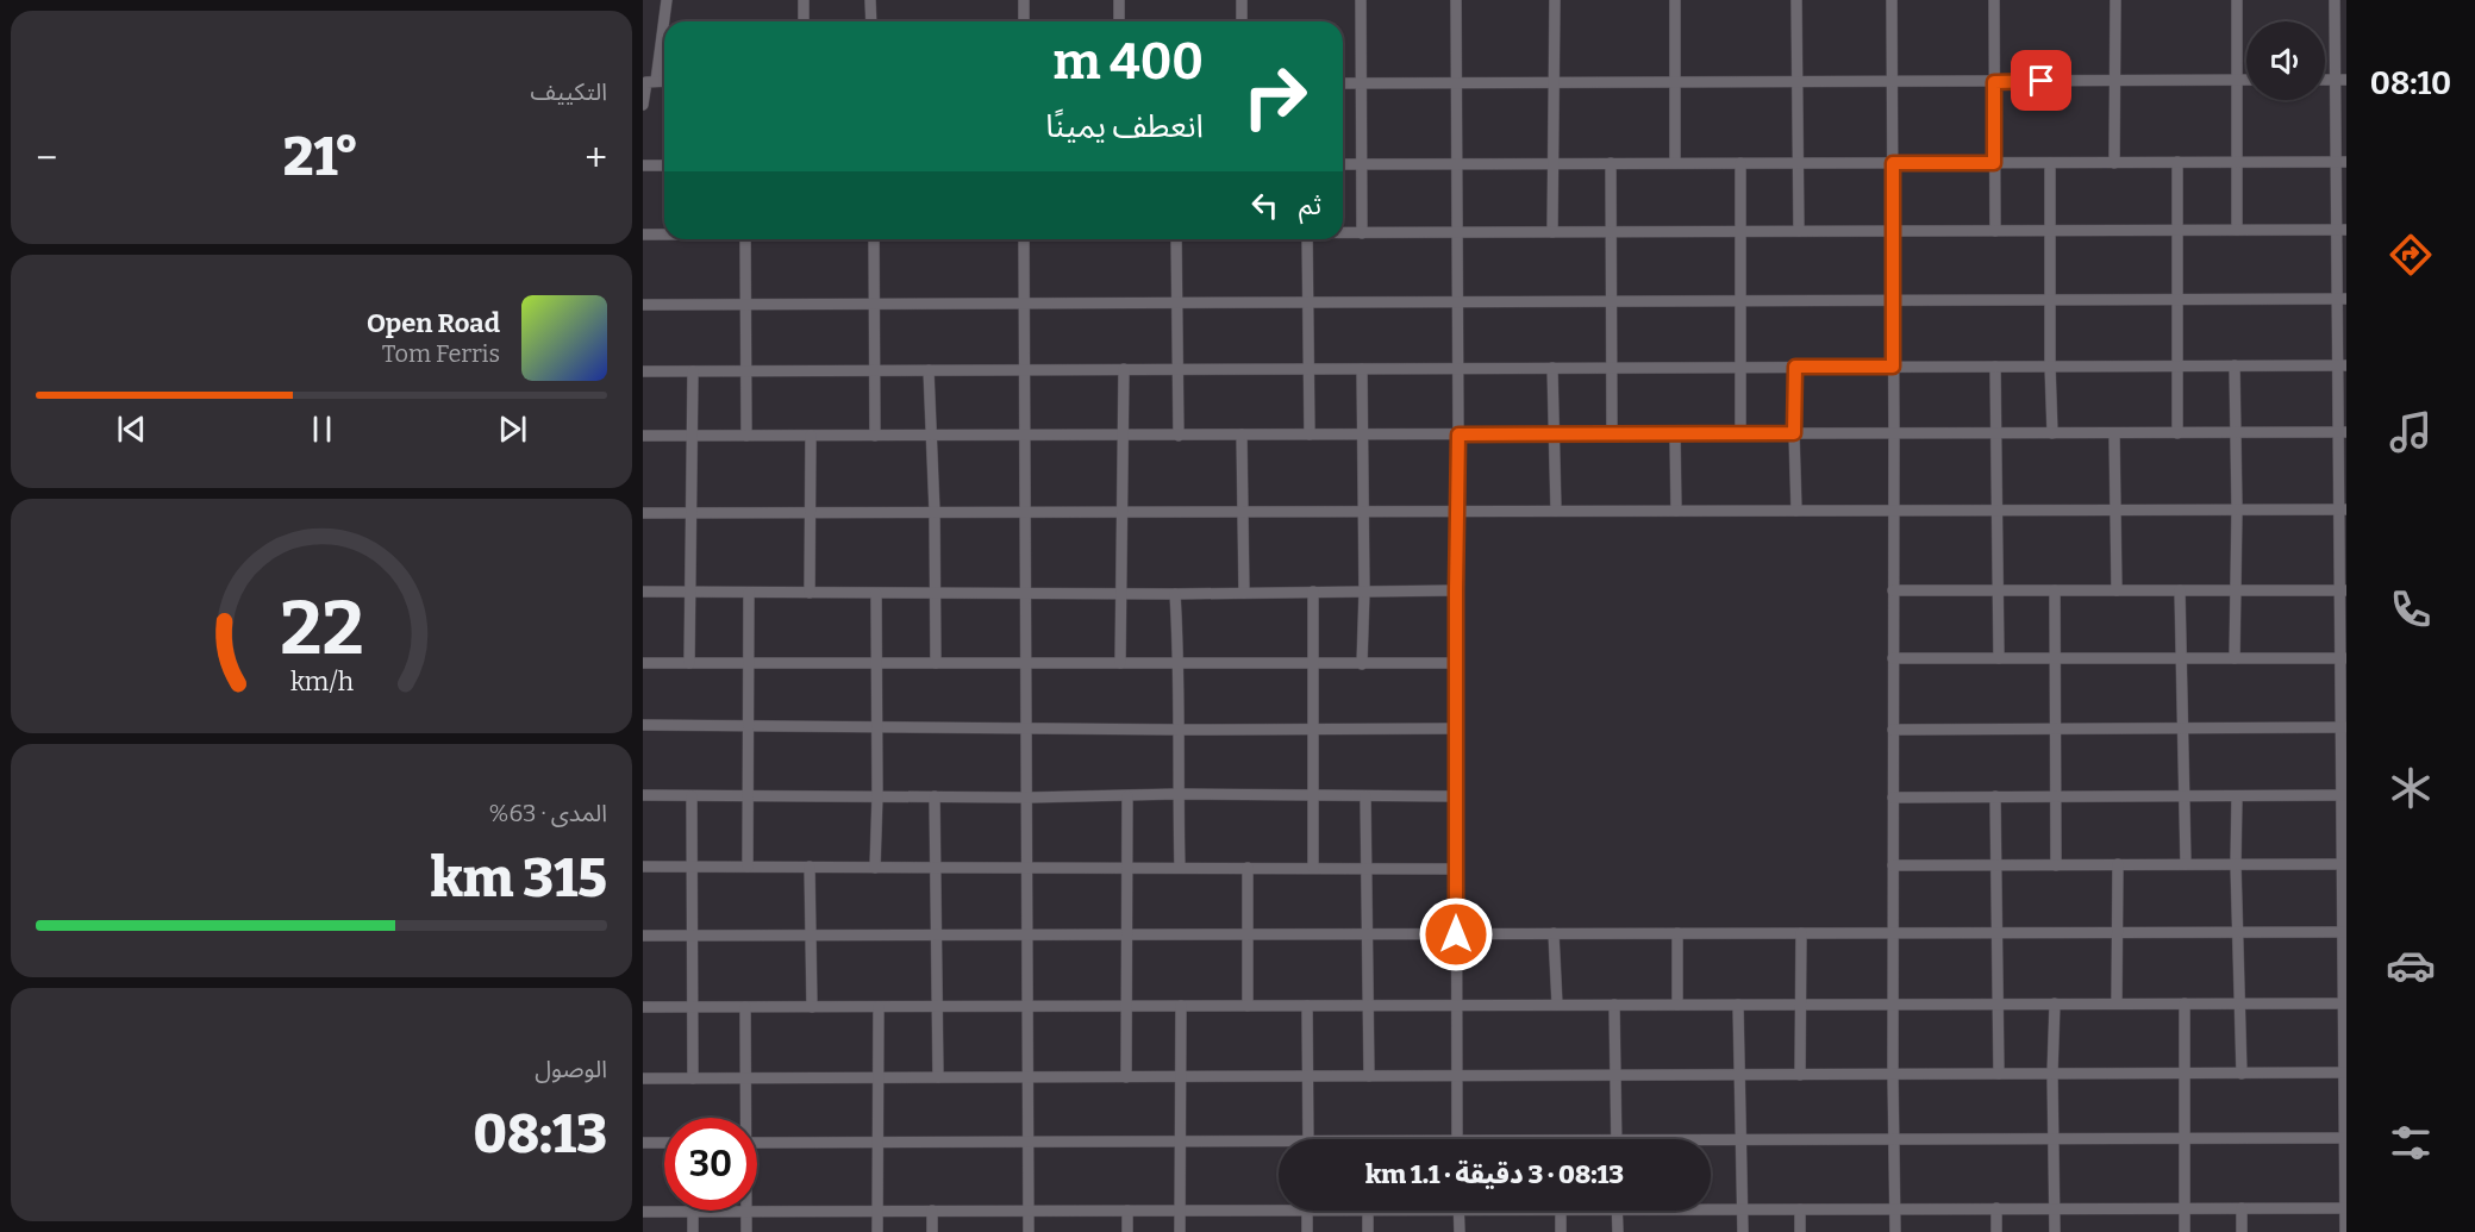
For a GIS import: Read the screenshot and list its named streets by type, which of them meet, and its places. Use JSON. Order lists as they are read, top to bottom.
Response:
{
  "page": {
    "tabs": "08:10",
    "tile": [
      "التكييف",
      ["المدى · 63%", "315 km"],
      ["الوصول", "08:13"]
    ],
    "turn": ["400 m", "انعطف يمينًا"],
    "heat": ["−", "21°", "+"],
    "then": "ثم",
    "song": ["Open Road", "Tom Ferris"],
    "limit": "30",
    "trip": "08:13 · 3 دقيقة · 1.1 km",
    "gauge": ["22", "km/h"]
  }
}
